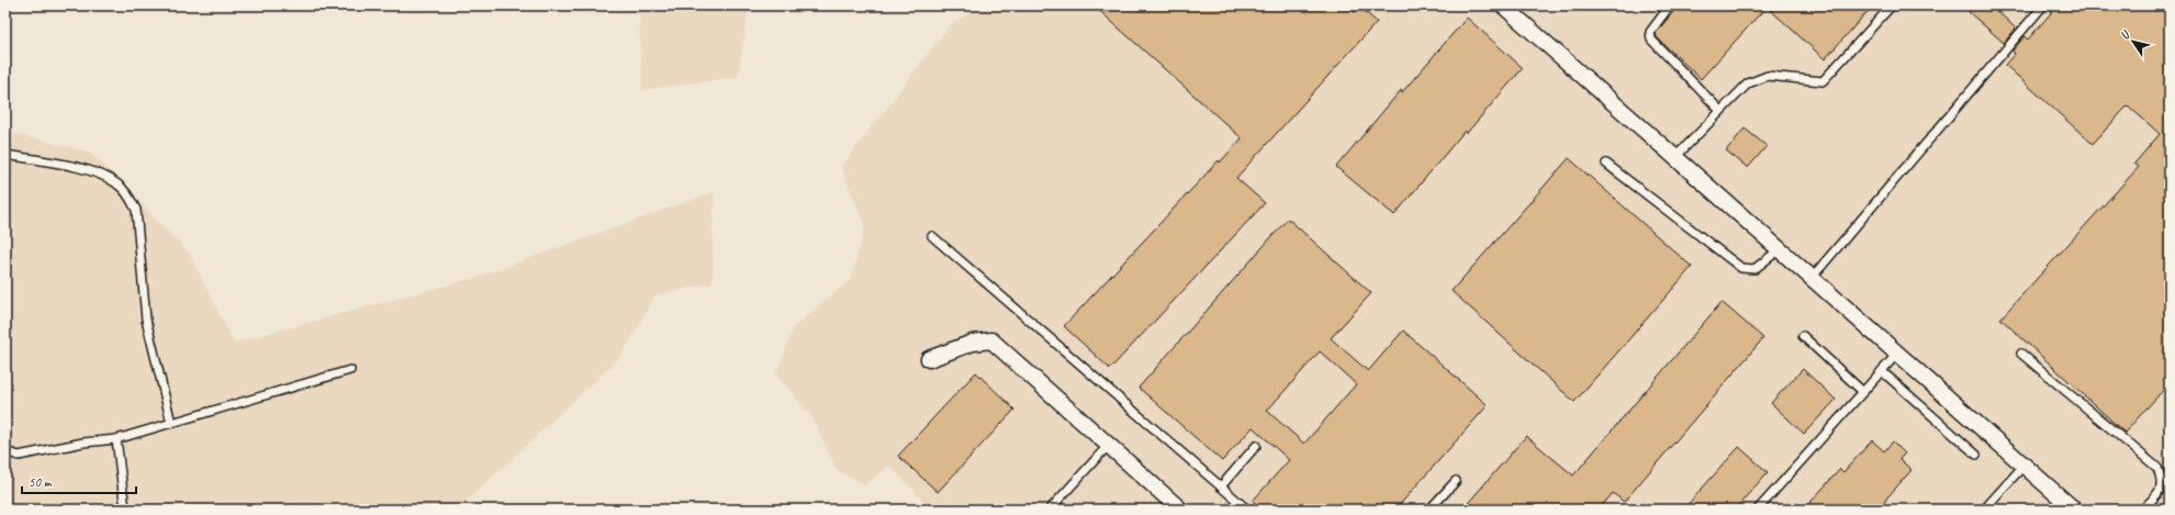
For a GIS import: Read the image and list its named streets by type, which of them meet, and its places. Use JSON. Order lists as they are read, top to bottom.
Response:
{
  "scale_bar": "50 m",
  "north": "top left"
}
